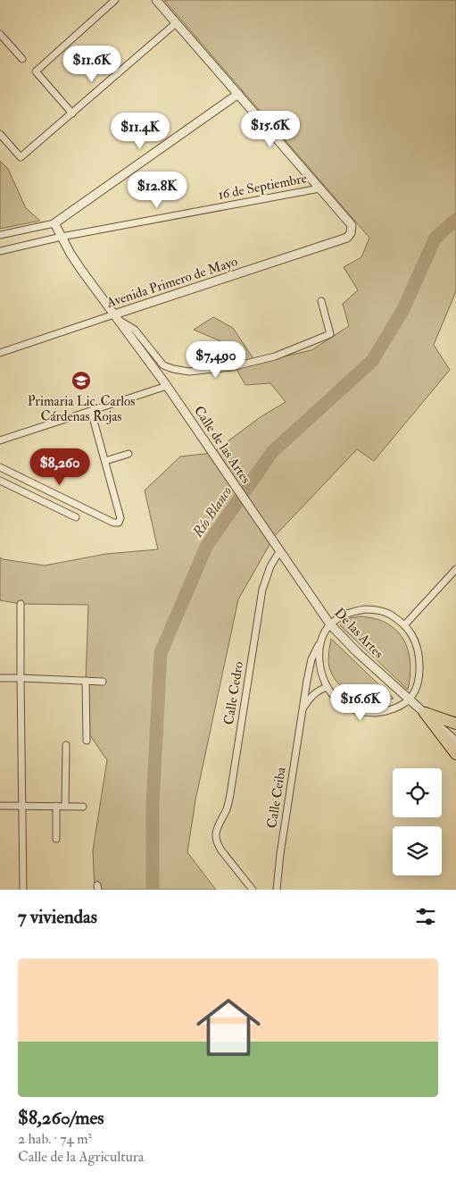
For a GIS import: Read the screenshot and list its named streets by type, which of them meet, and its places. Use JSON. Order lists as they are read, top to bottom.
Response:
{
  "streets": {
    "street": [
      "16 de Septiembre",
      "Avenida Primero de Mayo",
      "Calle de las Artes",
      "De las Artes",
      "Calle Cedro",
      "Calle Ceiba"
    ]
  },
  "crossings": [
    ["16 de Septiembre", "Avenida Primero de Mayo"],
    ["16 de Septiembre", "Calle de las Artes"],
    ["Avenida Primero de Mayo", "Calle de las Artes"],
    ["Calle de las Artes", "De las Artes"],
    ["De las Artes", "Calle Cedro"],
    ["De las Artes", "Calle Ceiba"]
  ],
  "water": ["Río Blanco"],
  "places": {
    "school or university": ["Primaria Lic. Carlos Cárdenas Rojas"]
  },
  "page": {
    "price": [
      "$11.6K",
      "$15.6K",
      "$11.4K",
      "$12.8K",
      "$7,490",
      "$8,260",
      "$16.6K"
    ],
    "heading": "7 viviendas",
    "list": [
      {
        "name": "$8,260/mes",
        "note": "2 hab. · 74 m² · Calle de la Agricultura"
      }
    ]
  }
}
